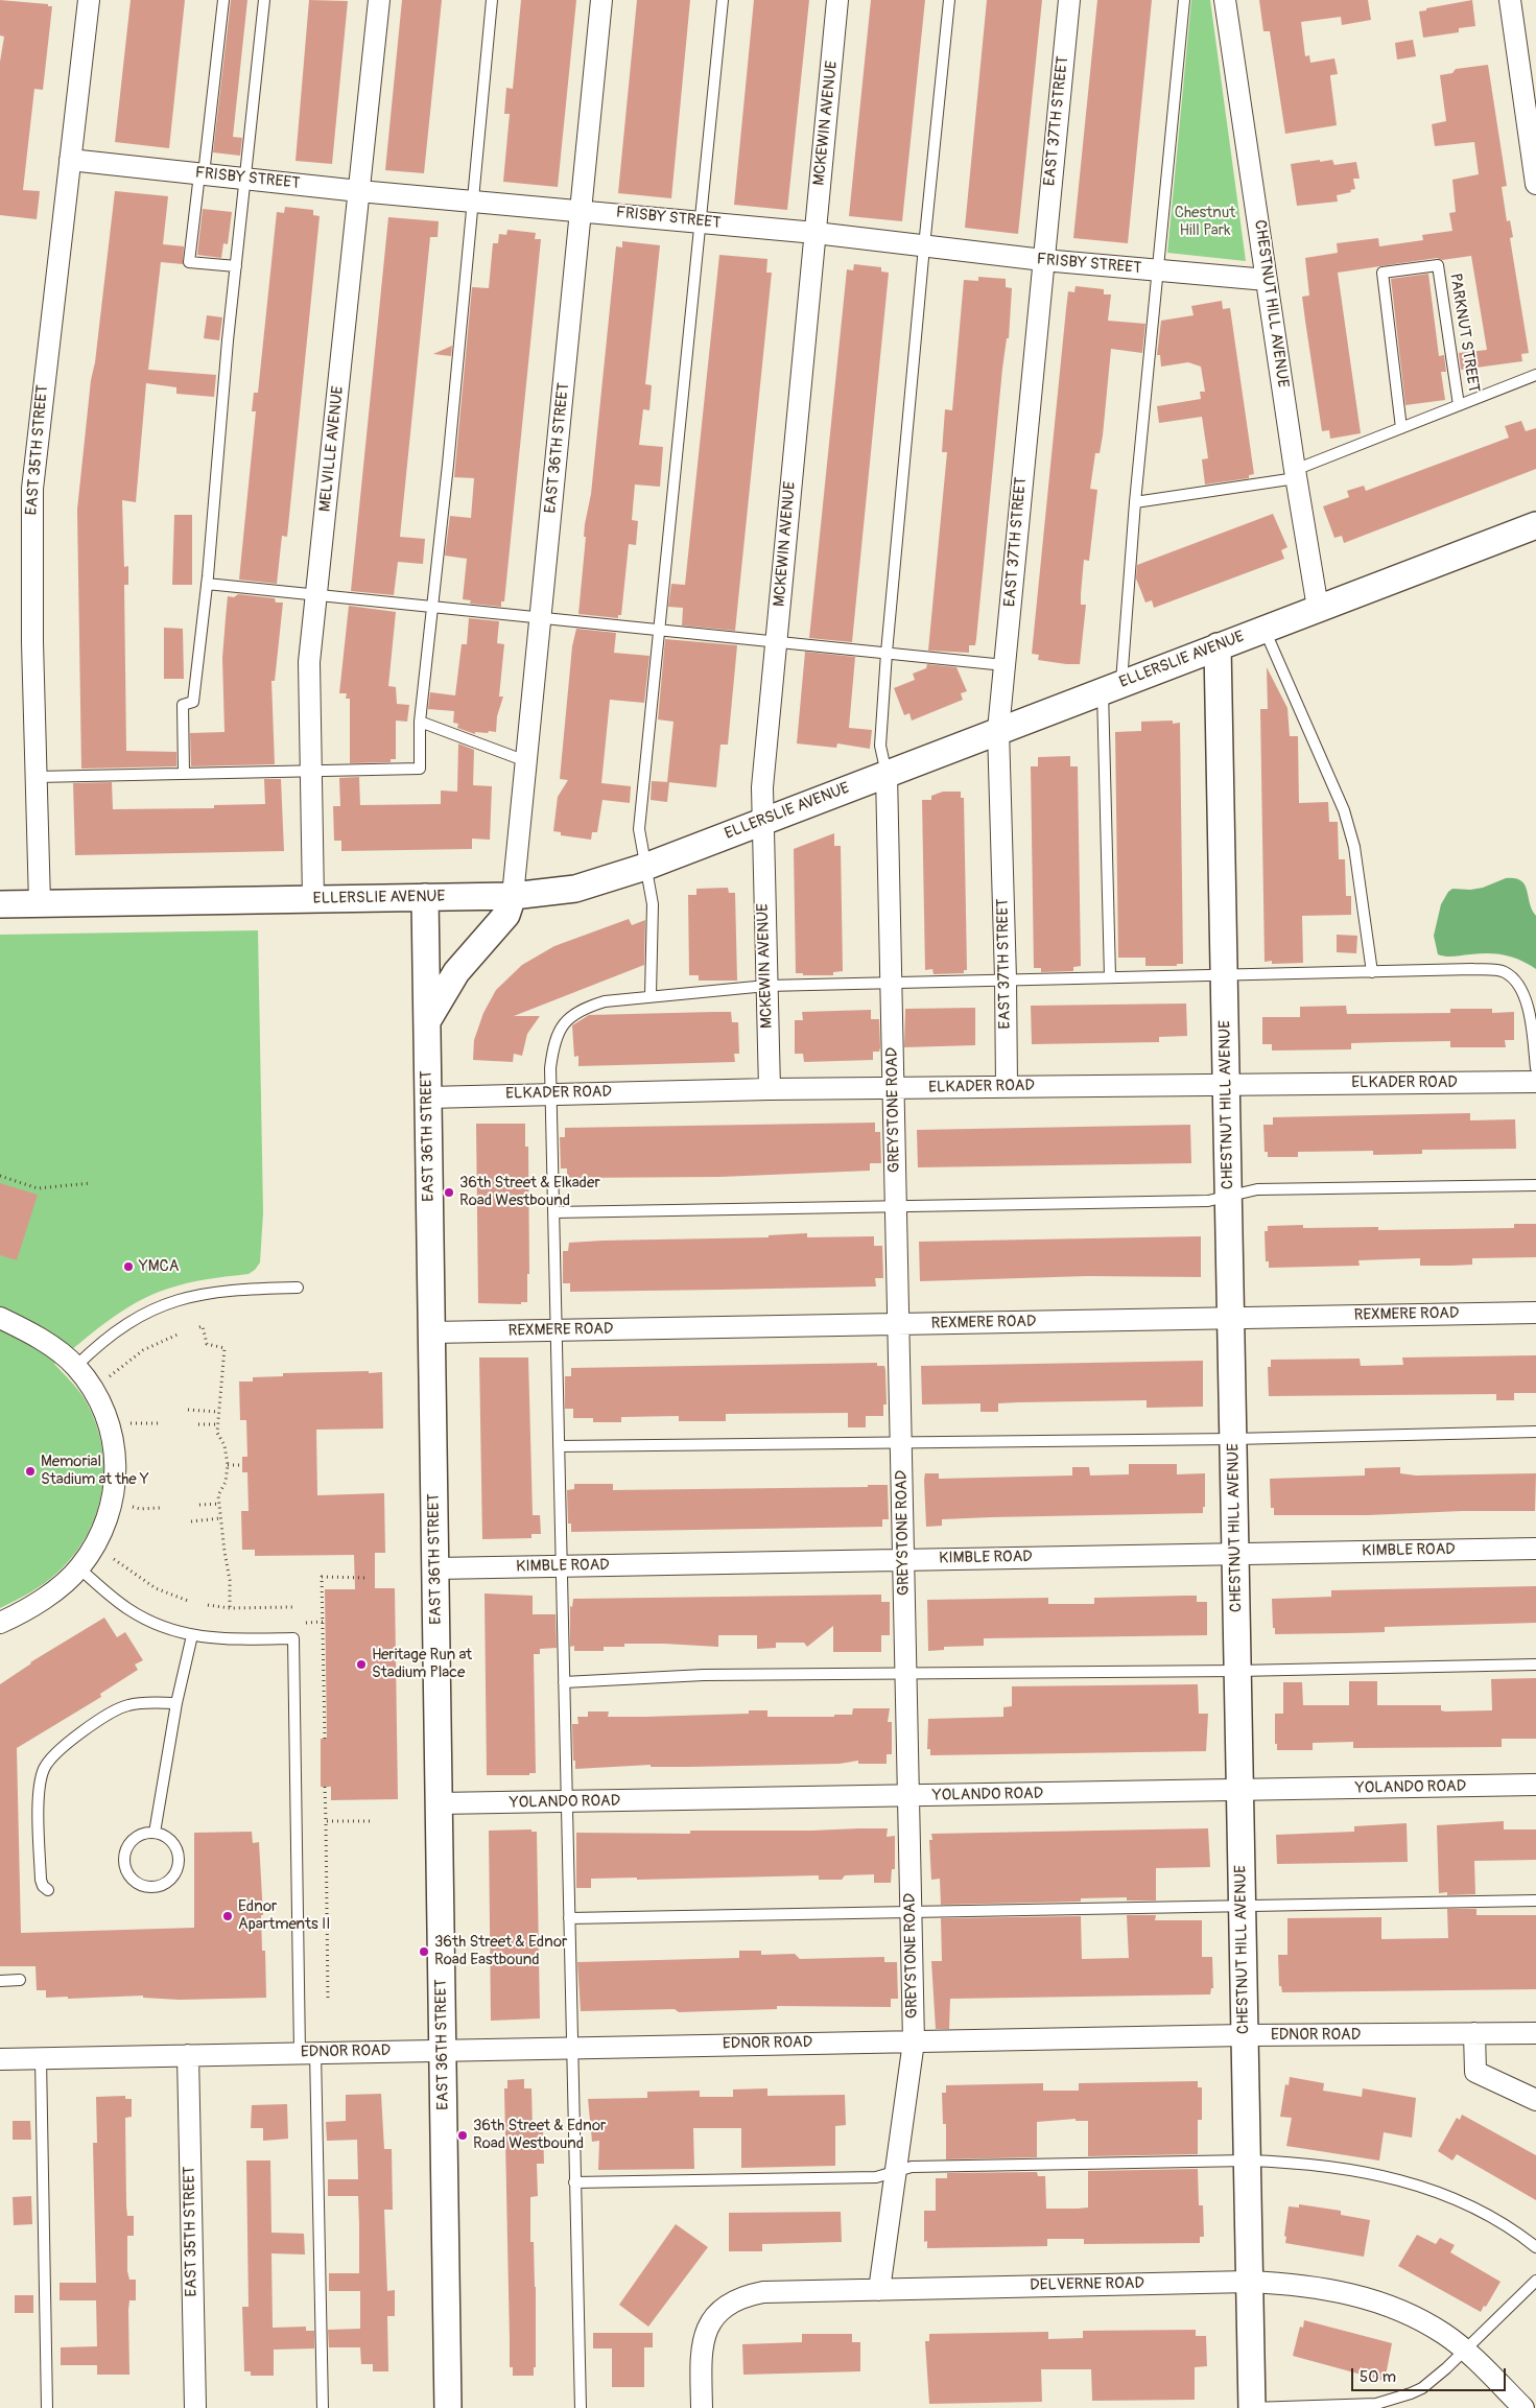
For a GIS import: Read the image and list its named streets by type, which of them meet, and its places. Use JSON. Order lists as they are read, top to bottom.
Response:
{
  "streets": {
    "street": [
      "EAST 37TH STREET",
      "MCKEWIN AVENUE",
      "FRISBY STREET",
      "CHESTNUT HILL AVENUE",
      "EAST 36TH STREET",
      "MELVILLE AVENUE",
      "EAST 35TH STREET",
      "ELLERSLIE AVENUE",
      "ELKADER ROAD",
      "GREYSTONE ROAD",
      "REXMERE ROAD",
      "KIMBLE ROAD",
      "YOLANDO ROAD",
      "EDNOR ROAD",
      "DELVERNE ROAD"
    ],
    "lane": ["PARKNUT STREET"]
  },
  "crossings": [
    ["EAST 37TH STREET", "FRISBY STREET"],
    ["EAST 37TH STREET", "ELLERSLIE AVENUE"],
    ["EAST 37TH STREET", "ELKADER ROAD"],
    ["MCKEWIN AVENUE", "FRISBY STREET"],
    ["MCKEWIN AVENUE", "ELLERSLIE AVENUE"],
    ["MCKEWIN AVENUE", "ELKADER ROAD"],
    ["FRISBY STREET", "CHESTNUT HILL AVENUE"],
    ["FRISBY STREET", "EAST 36TH STREET"],
    ["FRISBY STREET", "MELVILLE AVENUE"],
    ["FRISBY STREET", "EAST 35TH STREET"],
    ["CHESTNUT HILL AVENUE", "ELLERSLIE AVENUE"],
    ["CHESTNUT HILL AVENUE", "ELKADER ROAD"],
    ["CHESTNUT HILL AVENUE", "REXMERE ROAD"],
    ["CHESTNUT HILL AVENUE", "KIMBLE ROAD"],
    ["CHESTNUT HILL AVENUE", "YOLANDO ROAD"],
    ["CHESTNUT HILL AVENUE", "EDNOR ROAD"],
    ["CHESTNUT HILL AVENUE", "DELVERNE ROAD"],
    ["EAST 36TH STREET", "ELLERSLIE AVENUE"],
    ["EAST 36TH STREET", "ELKADER ROAD"],
    ["EAST 36TH STREET", "REXMERE ROAD"],
    ["EAST 36TH STREET", "KIMBLE ROAD"],
    ["EAST 36TH STREET", "YOLANDO ROAD"],
    ["EAST 36TH STREET", "EDNOR ROAD"],
    ["MELVILLE AVENUE", "ELLERSLIE AVENUE"],
    ["EAST 35TH STREET", "ELLERSLIE AVENUE"],
    ["EAST 35TH STREET", "EDNOR ROAD"],
    ["ELLERSLIE AVENUE", "GREYSTONE ROAD"],
    ["ELKADER ROAD", "GREYSTONE ROAD"],
    ["GREYSTONE ROAD", "REXMERE ROAD"],
    ["GREYSTONE ROAD", "KIMBLE ROAD"],
    ["GREYSTONE ROAD", "YOLANDO ROAD"],
    ["GREYSTONE ROAD", "EDNOR ROAD"],
    ["GREYSTONE ROAD", "DELVERNE ROAD"]
  ],
  "parks": ["Chestnut Hill Park"],
  "places": [
    "36th Street & Elkader Road Westbound",
    "YMCA",
    "Memorial Stadium at the Y",
    "Heritage Run at Stadium Place",
    "Ednor Apartments II",
    "36th Street & Ednor Road Eastbound",
    "36th Street & Ednor Road Westbound"
  ],
  "scale_bar": "50 m"
}
